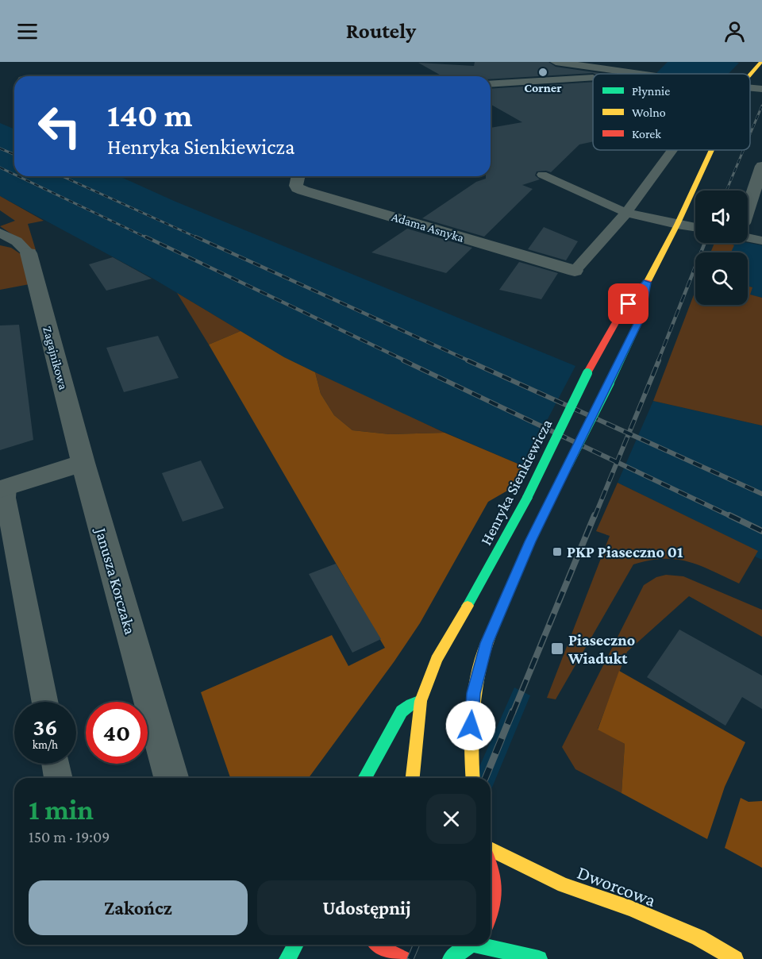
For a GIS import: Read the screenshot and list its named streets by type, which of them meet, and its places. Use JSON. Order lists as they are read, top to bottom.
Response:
{
  "streets": {
    "street": [
      "Adama Asnyka",
      "Zagajnikowa",
      "Henryka Sienkiewicza",
      "Janusza Korczaka",
      "Dworcowa"
    ]
  },
  "crossings": [
    ["Zagajnikowa", "Janusza Korczaka"]
  ],
  "places": {
    "other": ["Corner"],
    "transit": ["PKP Piaseczno 01", "Piaseczno Wiadukt"]
  },
  "legend": ["Płynnie", "Wolno", "Korek"],
  "page": {
    "header": "Routely",
    "turn": ["140 m", "Henryka Sienkiewicza"],
    "speed": "36 km/h",
    "limit": "40",
    "heading": ["1 min", "150 m · 19:09"],
    "buttons": ["Zakończ", "Udostępnij"]
  }
}
